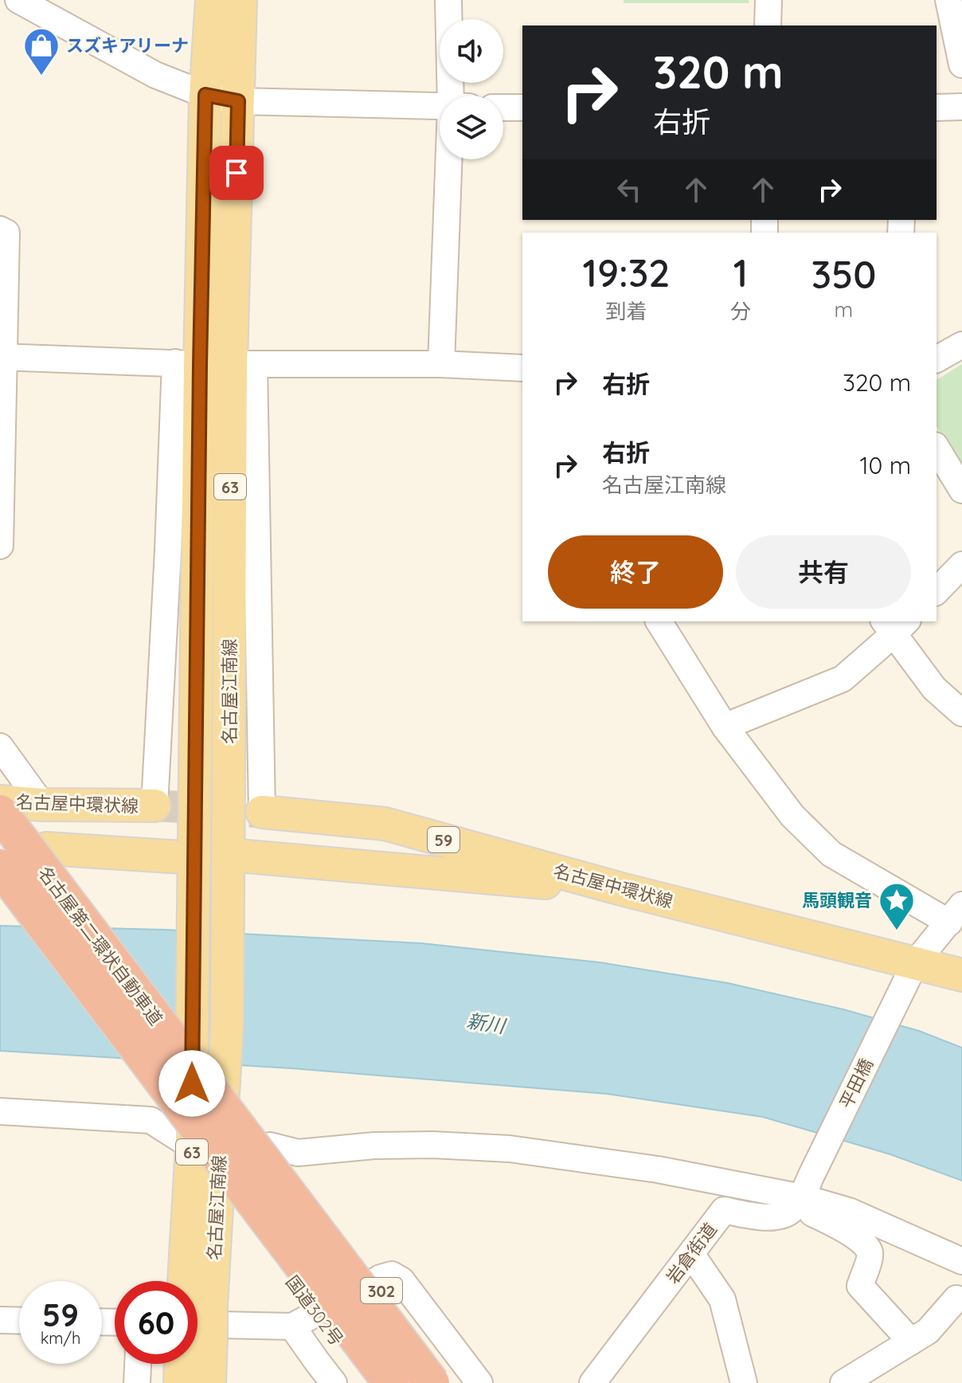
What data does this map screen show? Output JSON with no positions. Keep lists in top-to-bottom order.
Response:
{
  "streets": {
    "highway": ["名古屋第二環状自動車道", "302", "国道302号"],
    "main road": [
      "63",
      "名古屋江南線",
      "名古屋中環状線",
      "59"
    ],
    "street": ["平田橋", "岩倉街道"]
  },
  "crossings": [
    ["名古屋中環状線", "名古屋第二環状自動車道"],
    ["名古屋中環状線", "平田橋"],
    ["平田橋", "岩倉街道"]
  ],
  "water": ["新川"],
  "places": {
    "shop": ["スズキアリーナ"],
    "place": ["馬頭観音"]
  },
  "page": {
    "turn": ["320 m", "右折"],
    "eta": [
      "19:32",
      "到着",
      "1",
      "分",
      "350",
      "m"
    ],
    "list": [
      {
        "name": "右折",
        "value": "320 m"
      },
      {
        "name": "右折",
        "note": "名古屋江南線",
        "value": "10 m"
      }
    ],
    "buttons": ["終了", "共有"],
    "speed": "59 km/h",
    "limit": "60"
  }
}
